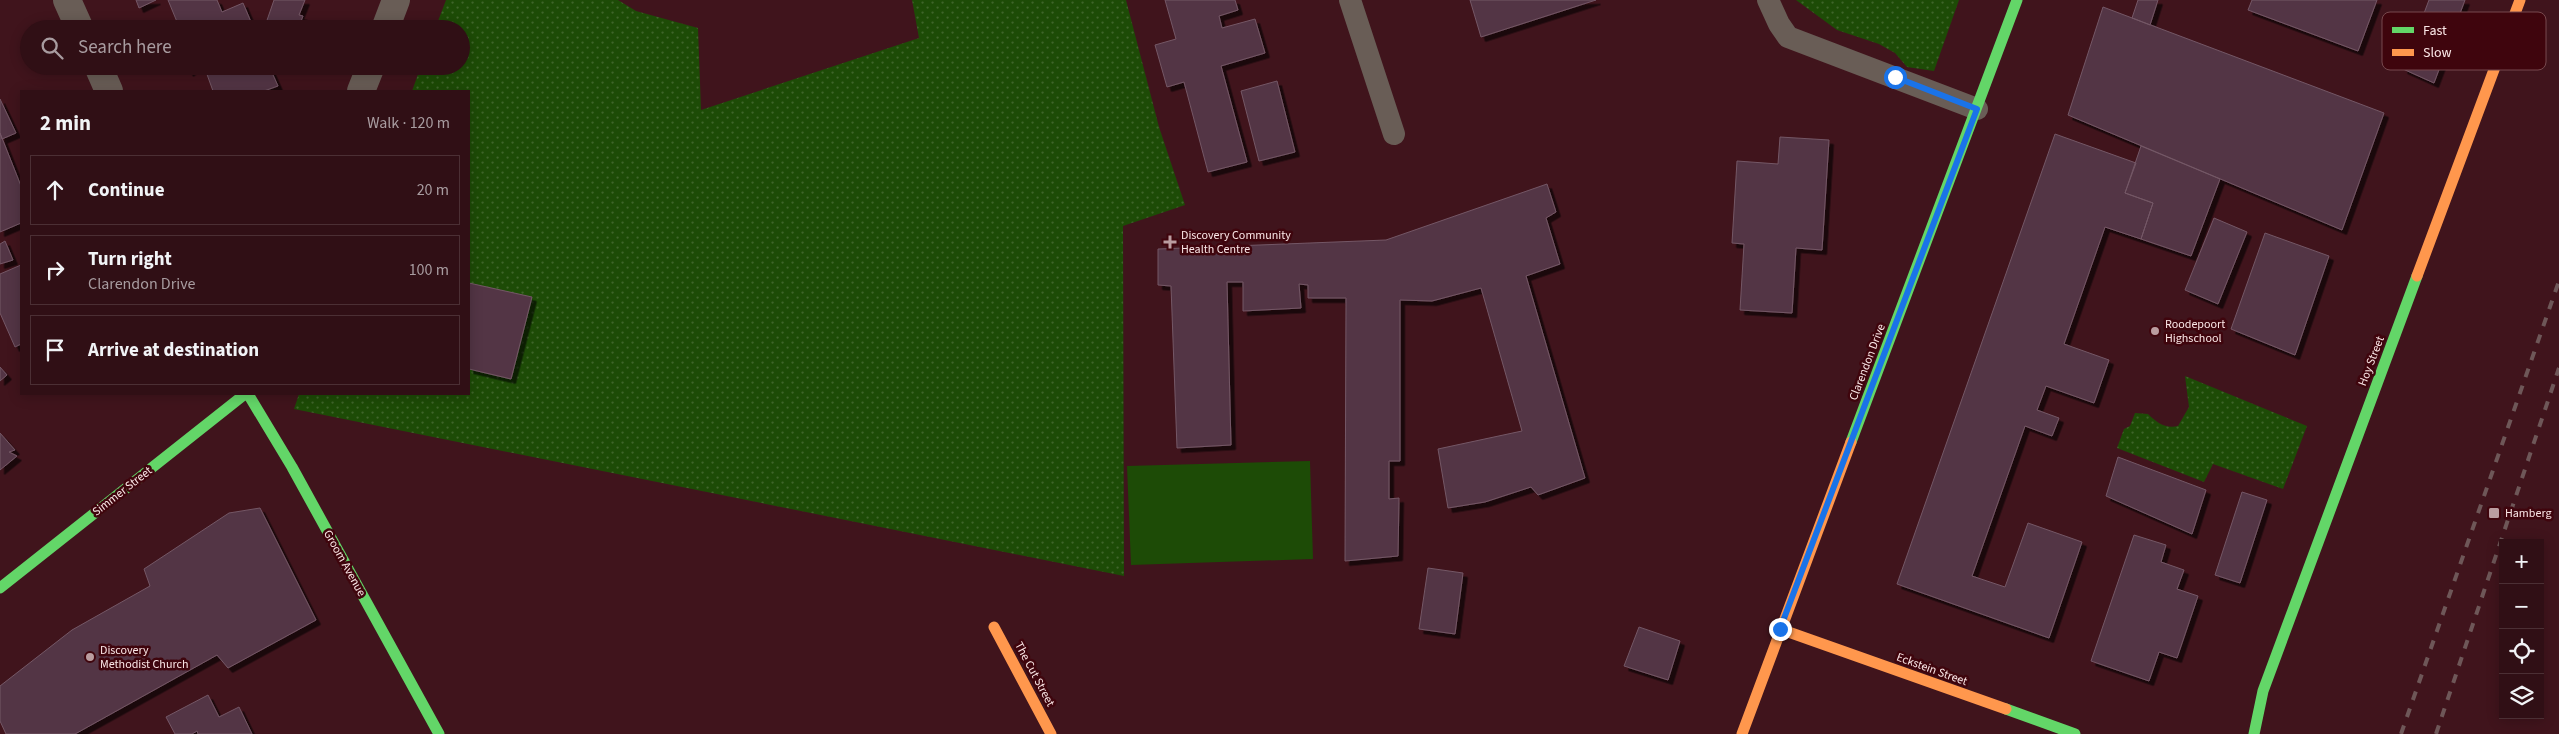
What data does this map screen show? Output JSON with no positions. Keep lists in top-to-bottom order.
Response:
{
  "streets": {
    "street": [
      "Hoy Street",
      "Clarendon Drive",
      "Simmer Street",
      "Groom Avenue",
      "Eckstein Street",
      "The Cut Street"
    ]
  },
  "crossings": [
    ["Clarendon Drive", "Eckstein Street"]
  ],
  "places": {
    "health": ["Discovery Community Health Centre"],
    "other": ["Roodepoort Highschool", "Discovery Methodist Church"],
    "transit": ["Hamberg"]
  },
  "legend": ["Fast", "Slow"],
  "page": {
    "search": "Search here",
    "heading": ["2 min", "Walk · 120 m"],
    "list": [
      ["Continue", "20 m"],
      ["Turn right", "Clarendon Drive", "100 m"],
      "Arrive at destination"
    ],
    "map_buttons": ["+", "−"]
  }
}
